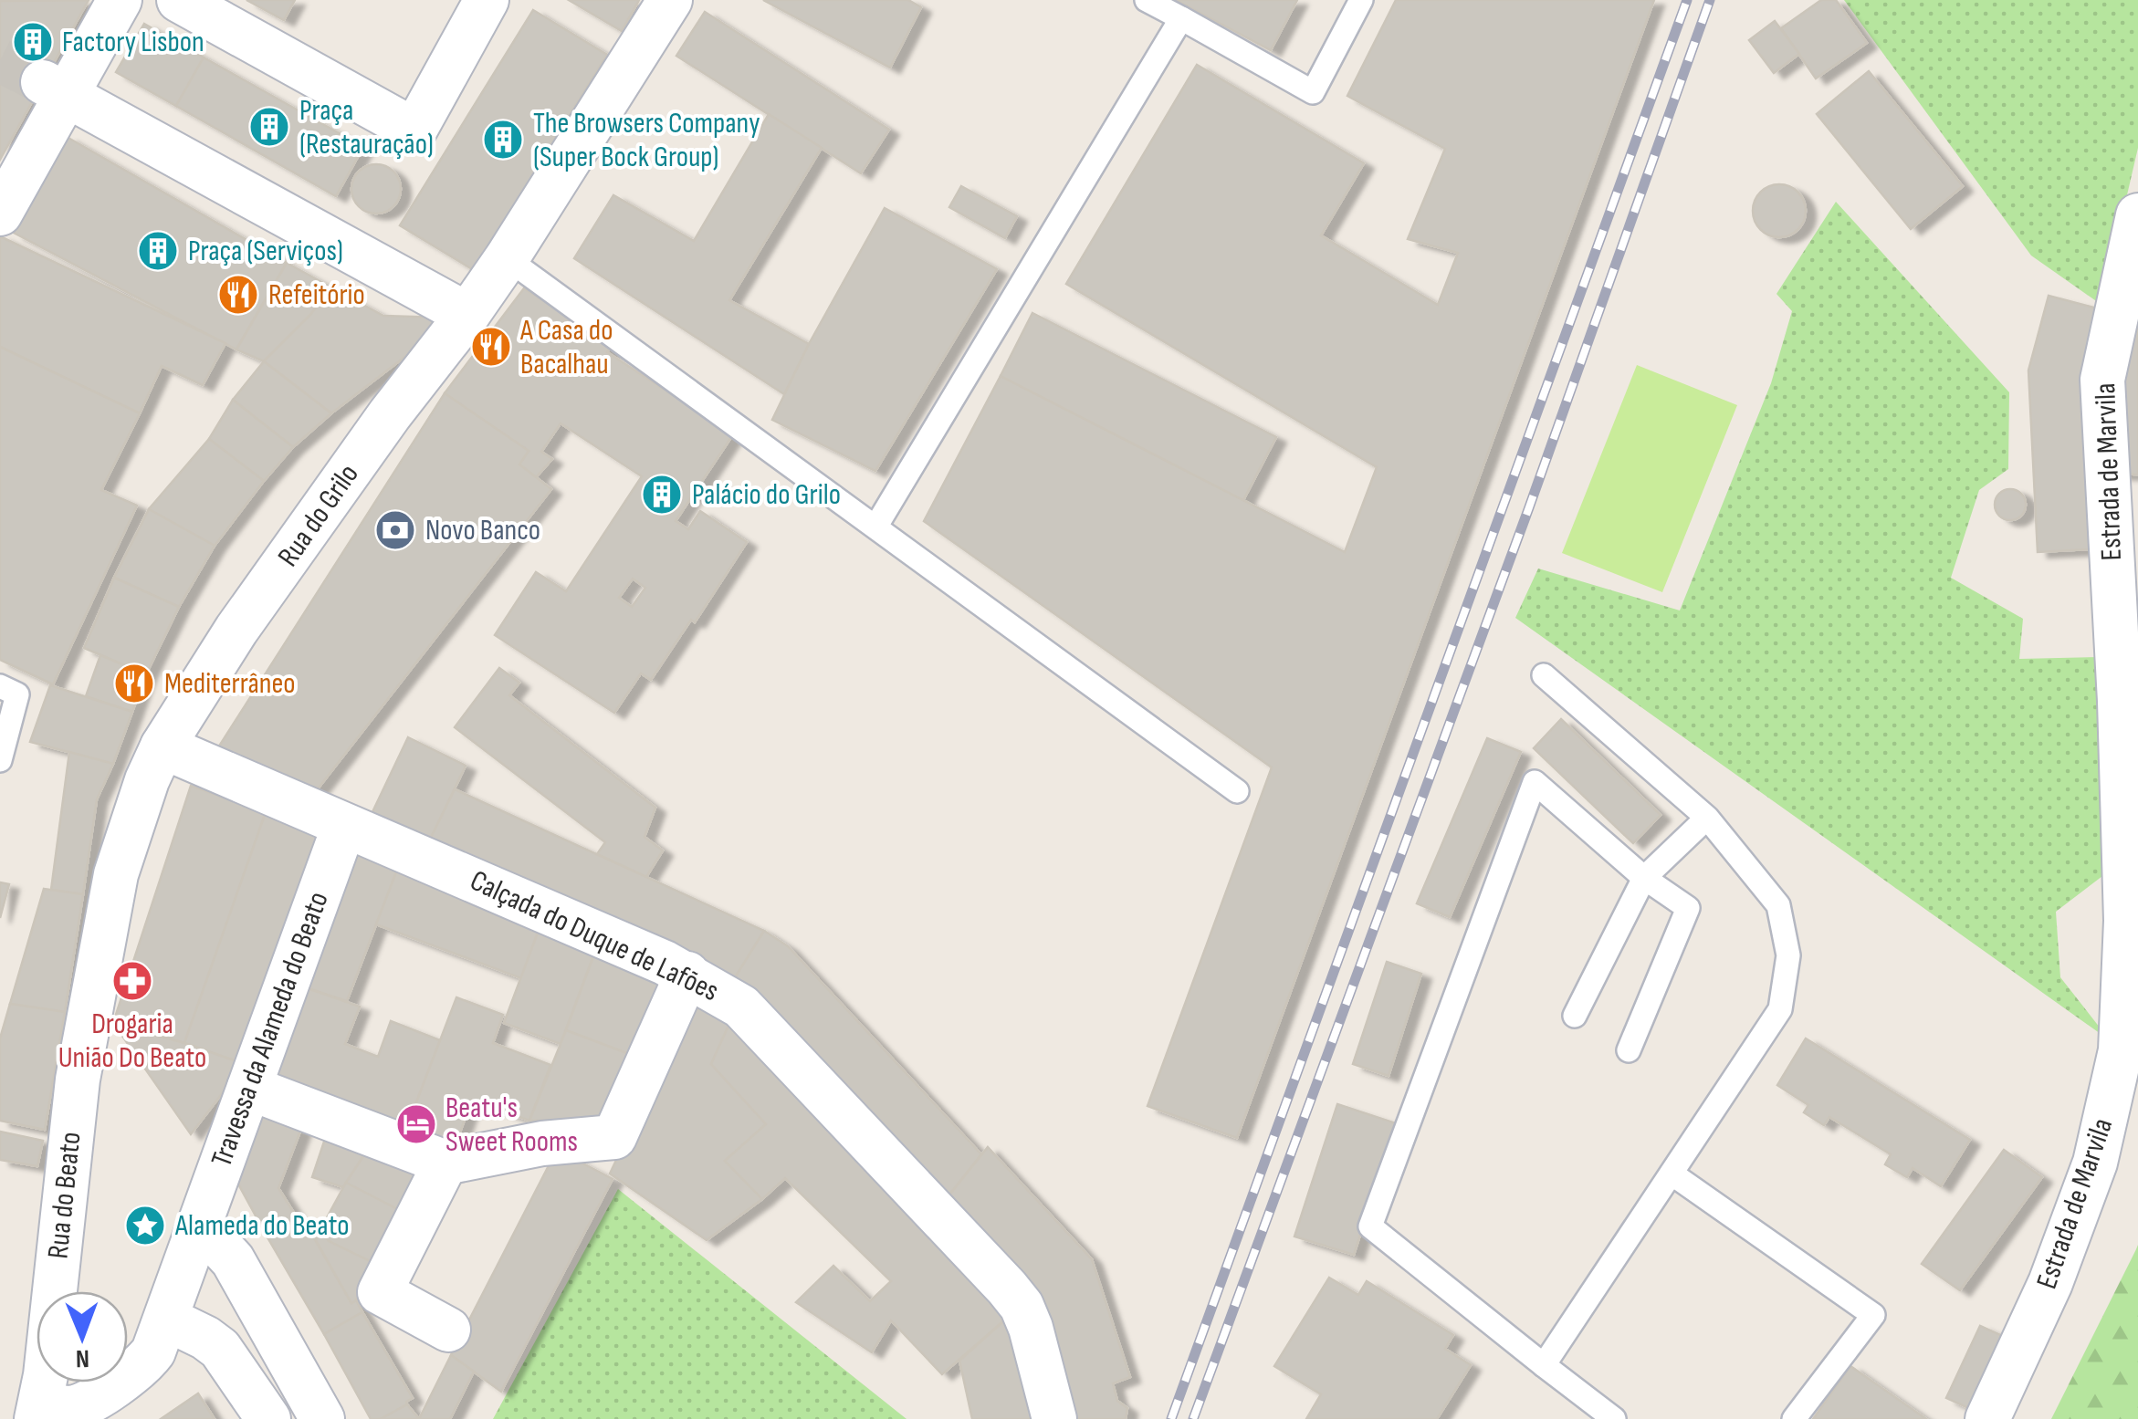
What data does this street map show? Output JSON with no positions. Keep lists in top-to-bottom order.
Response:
{
  "streets": {
    "street": [
      "Estrada de Marvila",
      "Rua do Grilo",
      "Calçada do Duque de Lafões",
      "Travessa da Alameda do Beato",
      "Rua do Beato"
    ]
  },
  "crossings": [
    ["Rua do Grilo", "Calçada do Duque de Lafões"],
    ["Rua do Grilo", "Rua do Beato"],
    ["Calçada do Duque de Lafões", "Travessa da Alameda do Beato"]
  ],
  "places": {
    "building": [
      "Factory Lisbon",
      "Praça (Restauração)",
      "The Browsers Company (Super Bock Group)",
      "Praça (Serviços)",
      "Palácio do Grilo"
    ],
    "restaurant": ["Refeitório", "A Casa do Bacalhau", "Mediterrâneo"],
    "bank": ["Novo Banco"],
    "pharmacy": ["Drogaria União Do Beato"],
    "hotel": ["Beatu's Sweet Rooms"],
    "place": ["Alameda do Beato"]
  },
  "north": "bottom"
}
